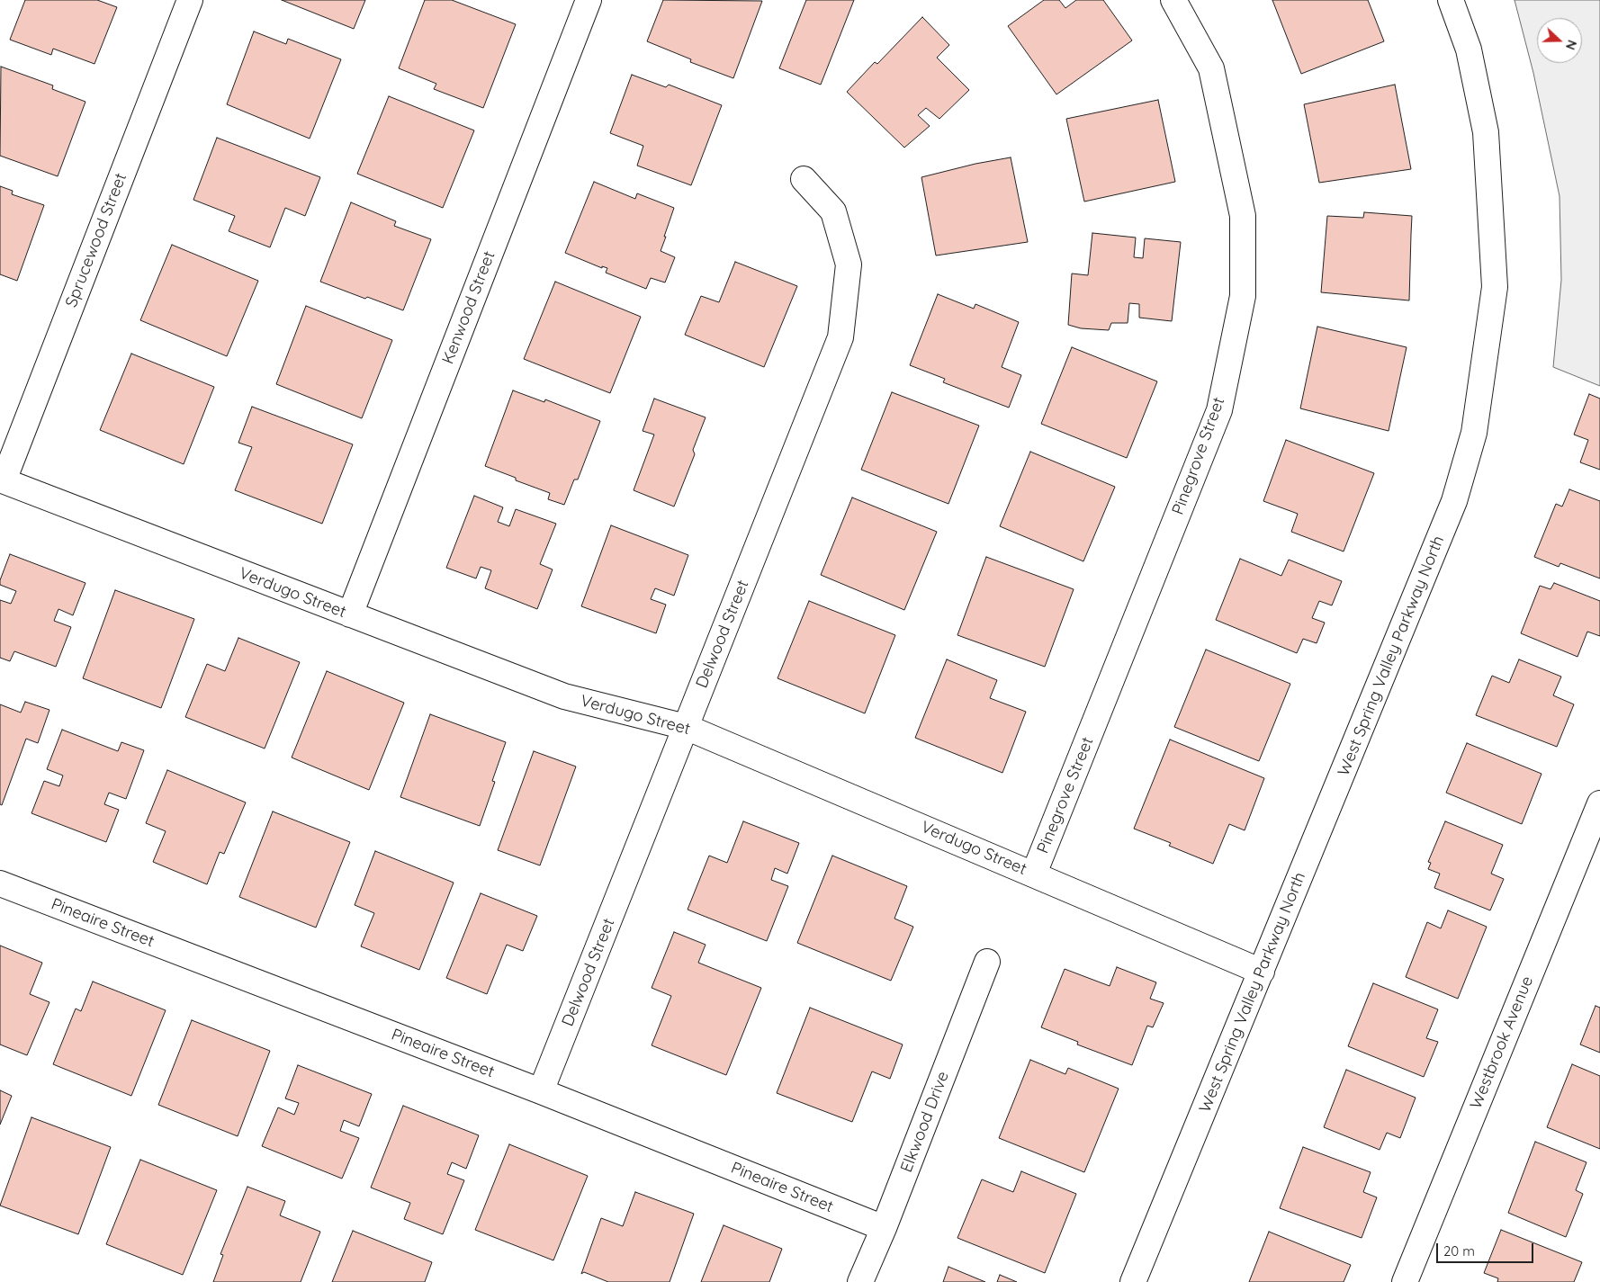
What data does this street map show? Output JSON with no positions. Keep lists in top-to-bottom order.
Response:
{
  "streets": {
    "street": [
      "Sprucewood Street",
      "Kenwood Street",
      "Pinegrove Street",
      "Verdugo Street",
      "Delwood Street",
      "West Spring Valley Parkway North",
      "Pineaire Street",
      "Westbrook Avenue",
      "Elkwood Drive"
    ]
  },
  "crossings": [
    ["Sprucewood Street", "Verdugo Street"],
    ["Kenwood Street", "Verdugo Street"],
    ["Pinegrove Street", "Verdugo Street"],
    ["Verdugo Street", "Delwood Street"],
    ["Verdugo Street", "West Spring Valley Parkway North"],
    ["Delwood Street", "Pineaire Street"],
    ["Pineaire Street", "Elkwood Drive"]
  ],
  "scale_bar": "20 m",
  "north": "right"
}
